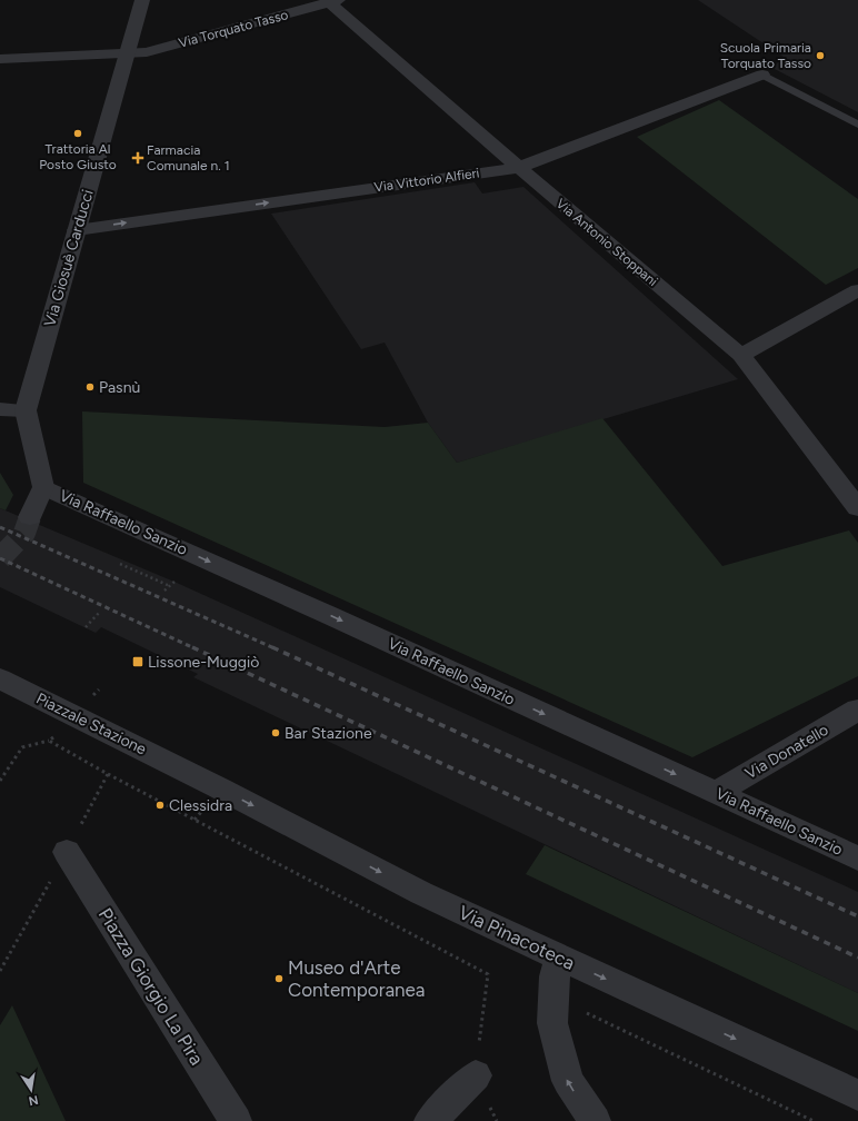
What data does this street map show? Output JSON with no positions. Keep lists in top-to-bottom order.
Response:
{
  "streets": {
    "street": [
      "Via Torquato Tasso",
      "Via Vittorio Alfieri",
      "Via Antonio Stoppani",
      "Via Giosuè Carducci",
      "Via Raffaello Sanzio",
      "Piazzale Stazione",
      "Via Donatello",
      "Via Pinacoteca",
      "Piazza Giorgio La Pira"
    ]
  },
  "crossings": [
    ["Via Torquato Tasso", "Via Antonio Stoppani"],
    ["Via Torquato Tasso", "Via Giosuè Carducci"],
    ["Via Vittorio Alfieri", "Via Antonio Stoppani"],
    ["Via Vittorio Alfieri", "Via Giosuè Carducci"],
    ["Via Giosuè Carducci", "Via Raffaello Sanzio"],
    ["Via Raffaello Sanzio", "Via Donatello"],
    ["Piazzale Stazione", "Via Pinacoteca"]
  ],
  "one_way": ["Via Vittorio Alfieri", "Via Raffaello Sanzio", "Via Pinacoteca"],
  "places": {
    "other": [
      "Scuola Primaria Torquato Tasso",
      "Trattoria Al Posto Giusto",
      "Pasnù",
      "Bar Stazione",
      "Clessidra",
      "Museo d'Arte Contemporanea"
    ],
    "health": ["Farmacia Comunale n. 1"],
    "transit": ["Lissone-Muggiò"]
  },
  "north": "bottom"
}
